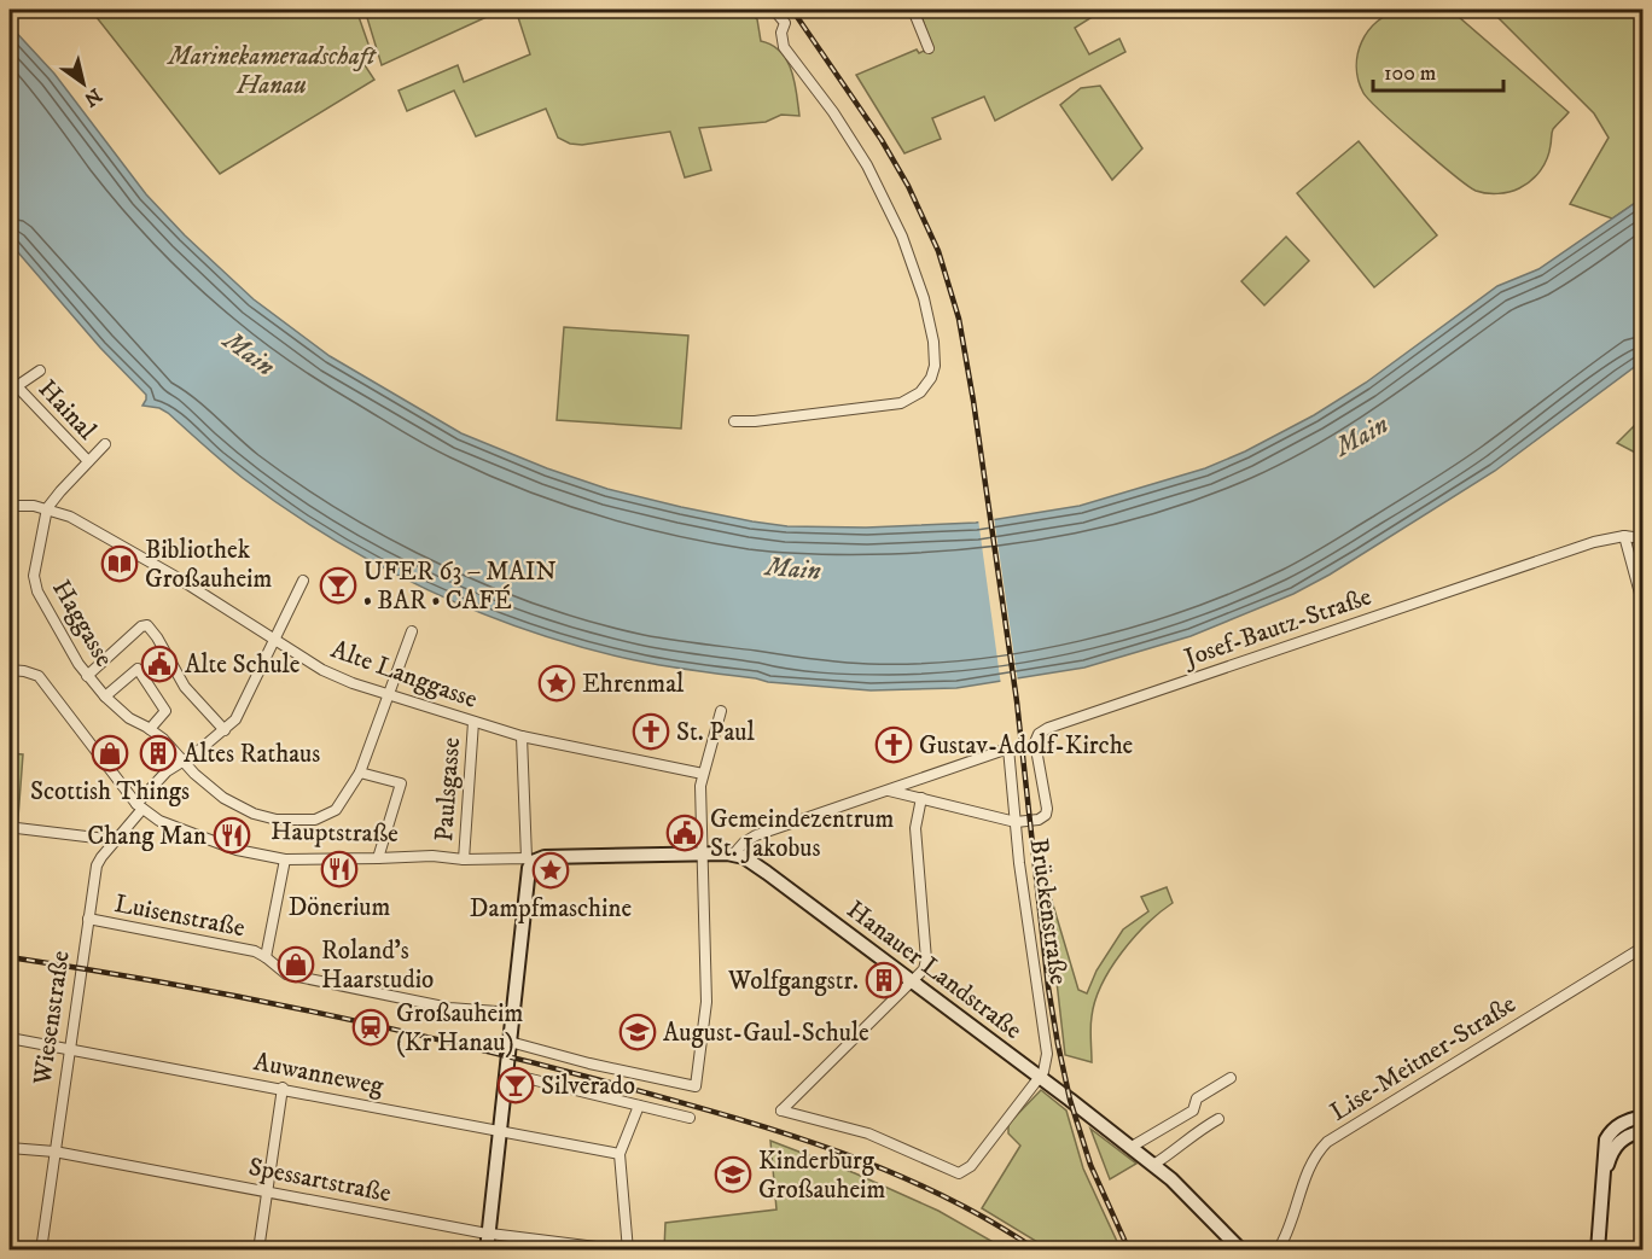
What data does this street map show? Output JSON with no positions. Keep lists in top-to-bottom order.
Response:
{
  "streets": {
    "street": [
      "Hainal",
      "Haggasse",
      "Josef-Bautz-Straße",
      "Alte Langgasse",
      "Paulsgasse",
      "Hauptstraße",
      "Brückenstraße",
      "Luisenstraße",
      "Hanauer Landstraße",
      "Wiesenstraße",
      "Lise-Meitner-Straße",
      "Auwanneweg",
      "Spessartstraße"
    ]
  },
  "crossings": [
    ["Hainal", "Haggasse"],
    ["Haggasse", "Alte Langgasse"],
    ["Haggasse", "Wiesenstraße"],
    ["Josef-Bautz-Straße", "Brückenstraße"],
    ["Alte Langgasse", "Paulsgasse"],
    ["Alte Langgasse", "Wiesenstraße"],
    ["Paulsgasse", "Hauptstraße"],
    ["Hauptstraße", "Wiesenstraße"],
    ["Brückenstraße", "Hanauer Landstraße"],
    ["Luisenstraße", "Wiesenstraße"],
    ["Wiesenstraße", "Auwanneweg"],
    ["Wiesenstraße", "Spessartstraße"]
  ],
  "water": ["Main"],
  "parks": ["Marinekameradschaft Hanau"],
  "places": {
    "library": ["Bibliothek Großauheim"],
    "bar": ["UFER 63 – MAIN • BAR • CAFÉ", "Silverado"],
    "public building": ["Alte Schule", "Gemeindezentrum St. Jakobus"],
    "place": ["Ehrenmal", "Dampfmaschine"],
    "church": ["St. Paul", "Gustav-Adolf-Kirche"],
    "shop": ["Scottish Things", "Roland's Haarstudio"],
    "building": ["Altes Rathaus", "Wolfgangstr."],
    "restaurant": ["Chang Man", "Dönerium"],
    "station": ["Großauheim (Kr Hanau)"],
    "school or university": ["August-Gaul-Schule", "Kinderburg Großauheim"]
  },
  "scale_bar": "100 m",
  "north": "bottom right"
}
